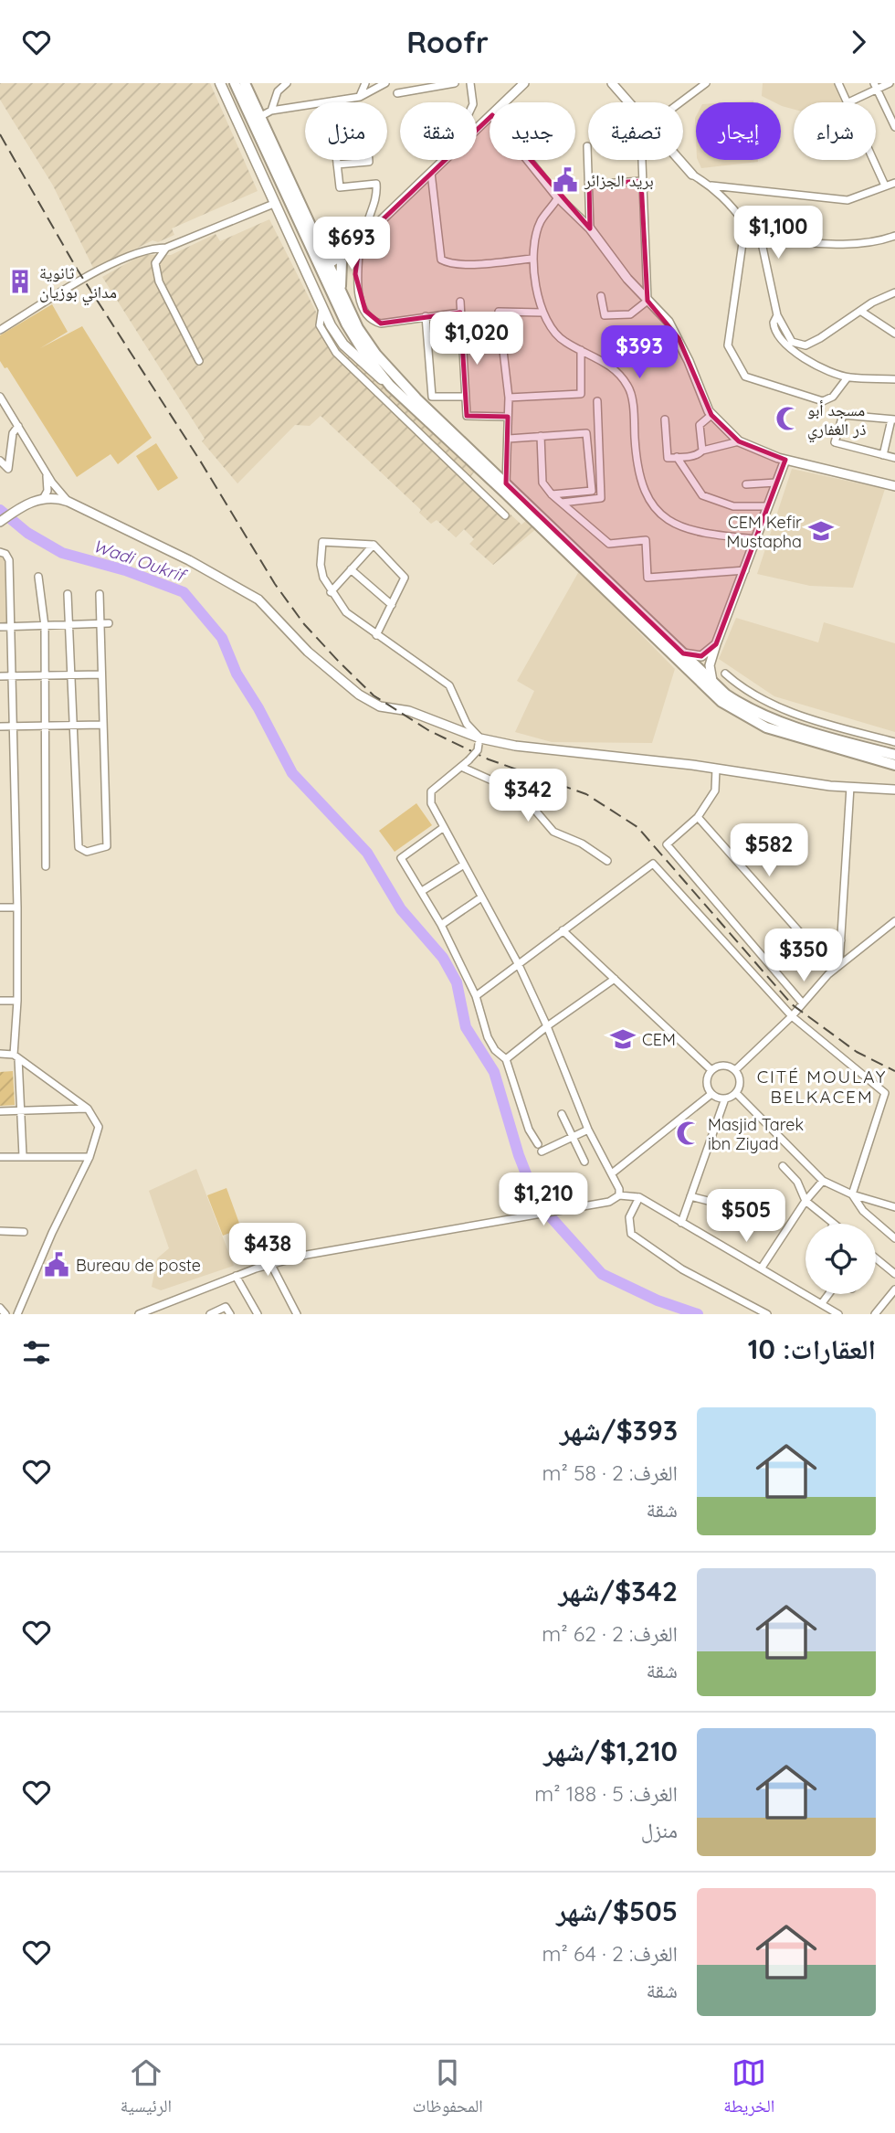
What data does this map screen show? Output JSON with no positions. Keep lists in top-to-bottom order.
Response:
{
  "districts": ["CITÉ MOULAY BELKACEM"],
  "water": ["Wadi Oukrif"],
  "places": {
    "public building": ["بريد الجزائر", "Bureau de poste"],
    "building": ["ثانوية مداني بوزيان"],
    "mosque": ["مسجد أبو ذر الغفاري", "Masjid Tarek ibn Ziyad"],
    "school or university": ["CEM Kefir Mustapha", "CEM"]
  },
  "page": {
    "header": "Roofr",
    "chip": [
      "شراء",
      "إيجار",
      "تصفية",
      "جديد",
      "شقة",
      "منزل"
    ],
    "price": [
      "$1,100",
      "$693",
      "$1,020",
      "$393",
      "$342",
      "$582",
      "$350",
      "$1,210",
      "$505",
      "$438"
    ],
    "heading": "العقارات: 10",
    "list": [
      {
        "name": "$393/شهر",
        "note": "الغرف: 2 · 58 m² · شقة"
      },
      {
        "name": "$342/شهر",
        "note": "الغرف: 2 · 62 m² · شقة"
      },
      {
        "name": "$1,210/شهر",
        "note": "الغرف: 5 · 188 m² · منزل"
      },
      {
        "name": "$505/شهر",
        "note": "الغرف: 2 · 64 m² · شقة"
      }
    ],
    "tabs": ["الخريطة", "المحفوظات", "الرئيسية"]
  }
}
